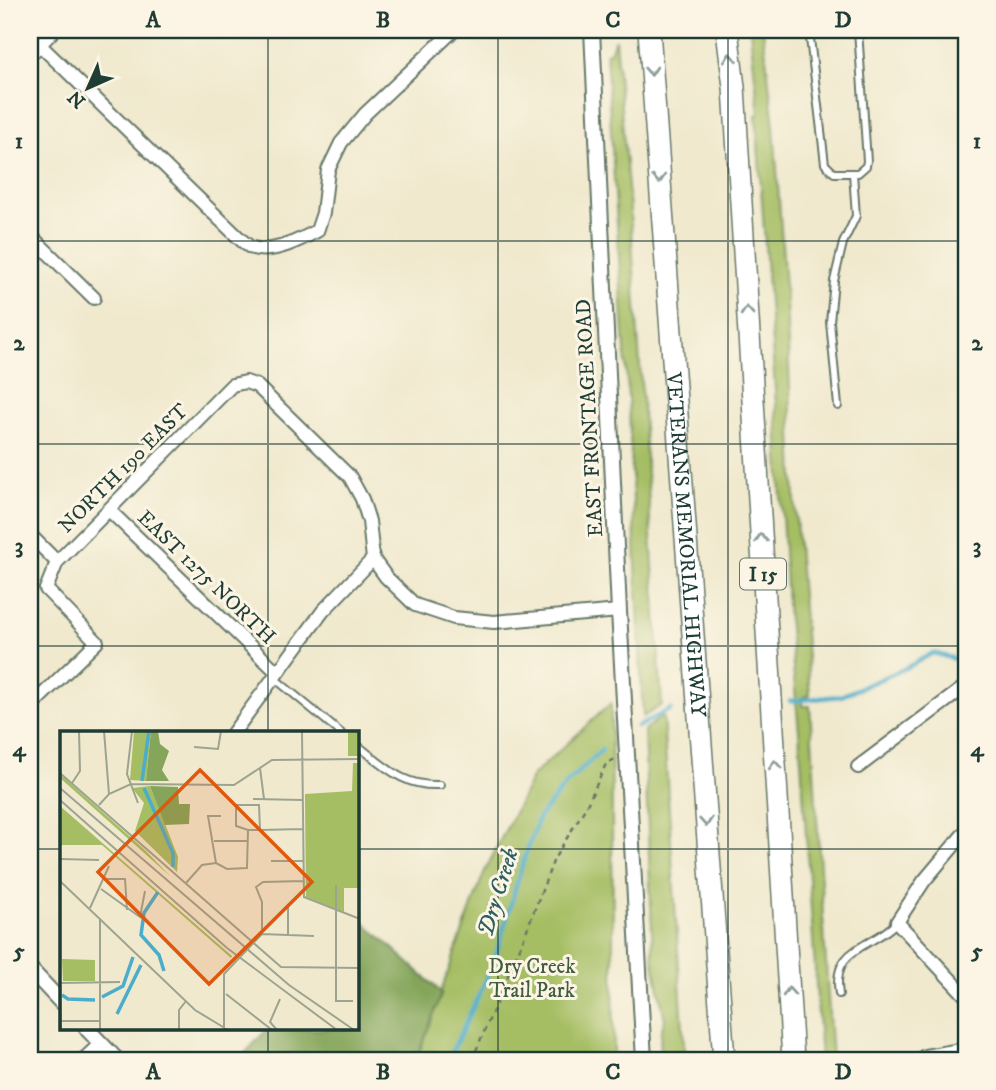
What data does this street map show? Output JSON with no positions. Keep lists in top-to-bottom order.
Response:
{
  "streets": {
    "highway": ["VETERANS MEMORIAL HIGHWAY", "I 15"],
    "street": ["EAST FRONTAGE ROAD", "NORTH 190 EAST", "EAST 1275 NORTH"]
  },
  "crossings": [
    ["NORTH 190 EAST", "EAST 1275 NORTH"]
  ],
  "water": ["Dry Creek"],
  "parks": ["Dry Creek Trail Park"],
  "north": "bottom left",
  "grid": {
    "columns": [
      "A",
      "B",
      "C",
      "D"
    ],
    "rows": [
      "1",
      "2",
      "3",
      "4",
      "5"
    ]
  }
}
